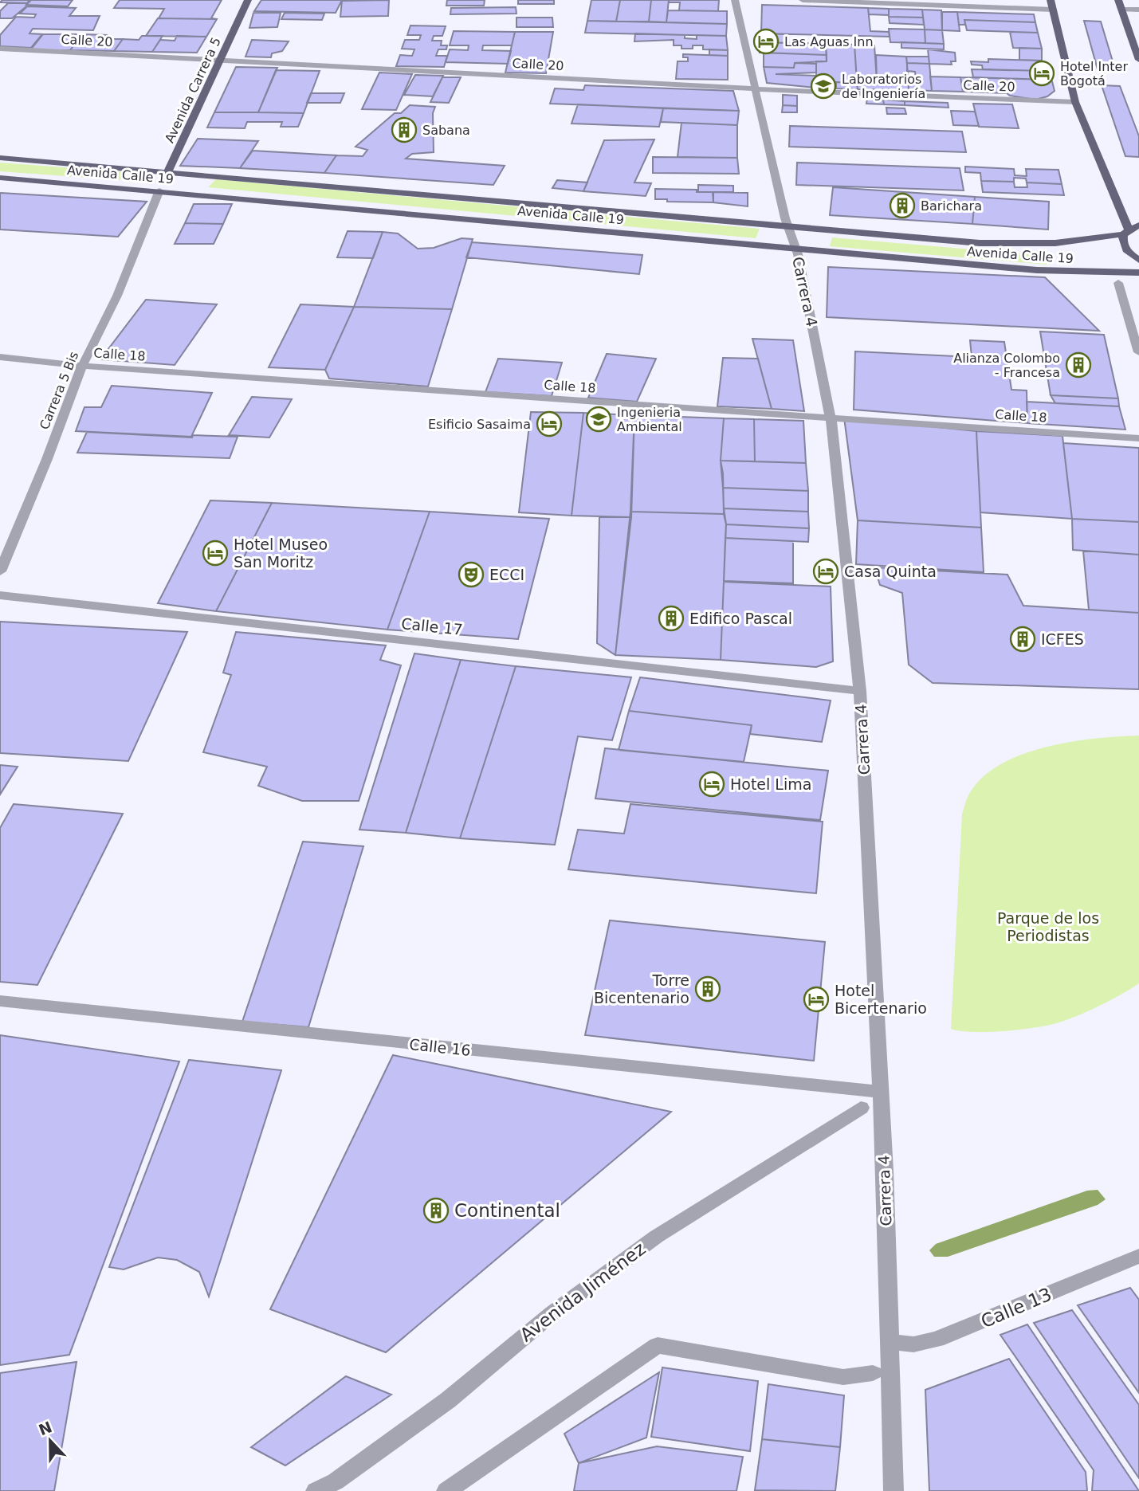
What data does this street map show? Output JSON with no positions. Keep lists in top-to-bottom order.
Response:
{
  "streets": {
    "main road": ["Avenida Carrera 5", "Avenida Calle 19"],
    "street": [
      "Calle 20",
      "Carrera 4",
      "Calle 18",
      "Carrera 5 Bis",
      "Calle 17",
      "Calle 16",
      "Avenida Jiménez",
      "Calle 13"
    ]
  },
  "crossings": [
    ["Calle 20", "Avenida Carrera 5"],
    ["Calle 20", "Carrera 4"],
    ["Avenida Carrera 5", "Avenida Calle 19"],
    ["Avenida Carrera 5", "Carrera 5 Bis"],
    ["Avenida Calle 19", "Carrera 4"],
    ["Avenida Calle 19", "Carrera 5 Bis"],
    ["Carrera 4", "Calle 18"],
    ["Carrera 4", "Calle 17"],
    ["Carrera 4", "Calle 16"],
    ["Carrera 4", "Calle 13"],
    ["Calle 18", "Carrera 5 Bis"]
  ],
  "parks": ["Parque de los Periodistas"],
  "places": {
    "hotel": [
      "Las Aguas Inn",
      "Hotel Inter Bogotá",
      "Esificio Sasaima",
      "Hotel Museo San Moritz",
      "Casa Quinta",
      "Hotel Lima",
      "Hotel Bicertenario"
    ],
    "school or university": ["Laboratorios de Ingeniería", "Ingenieria Ambiental"],
    "building": [
      "Sabana",
      "Barichara",
      "Alianza Colombo - Francesa",
      "Edifico Pascal",
      "ICFES",
      "Torre Bicentenario",
      "Continental"
    ],
    "theatre": ["ECCI"]
  },
  "north": "top"
}
